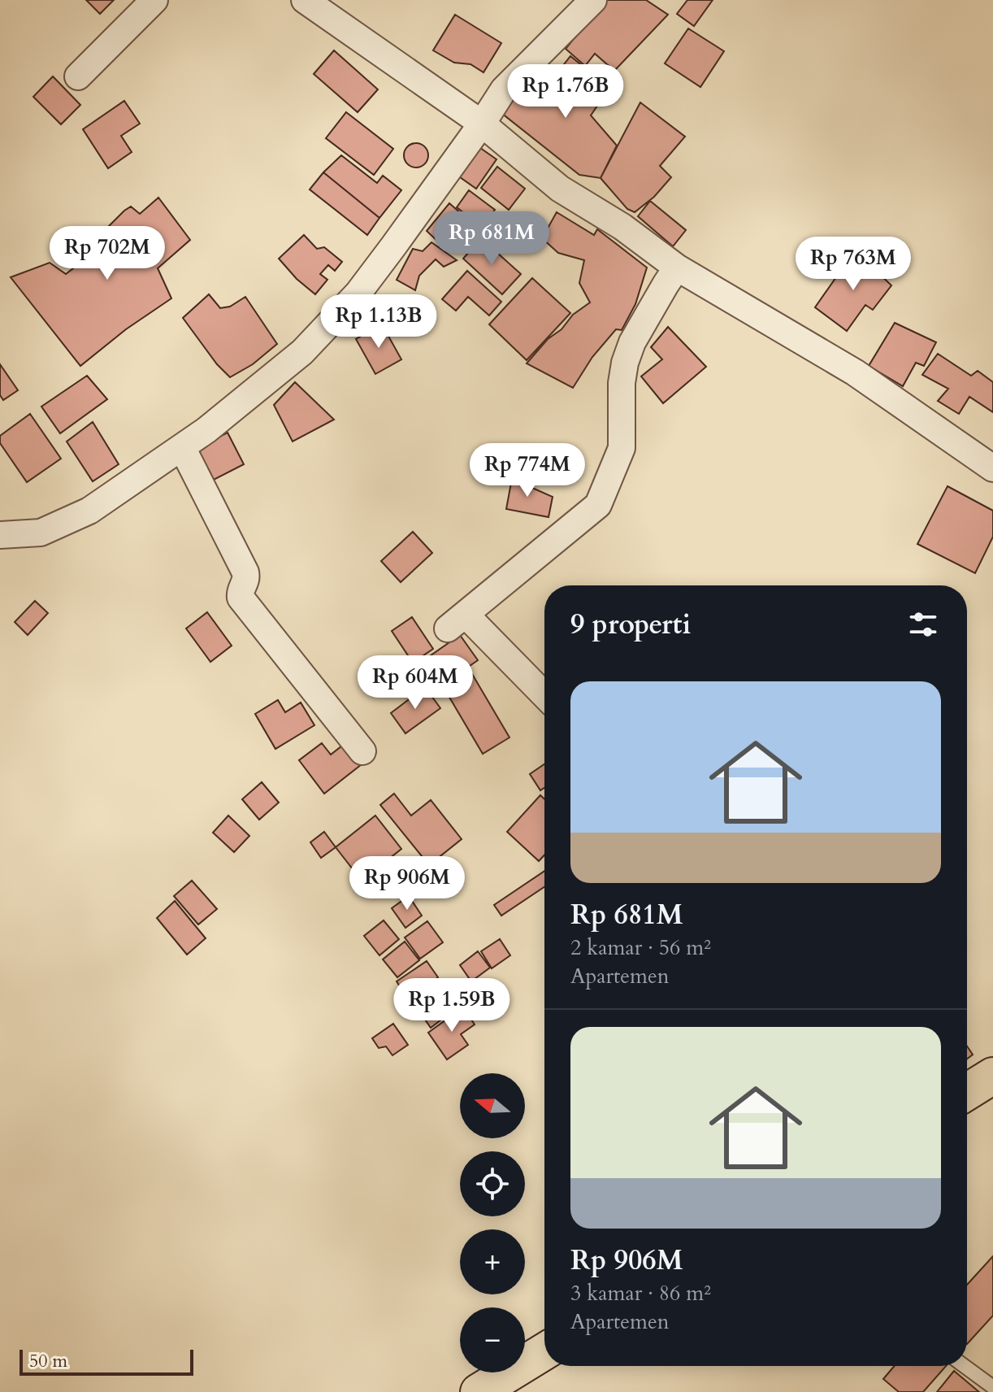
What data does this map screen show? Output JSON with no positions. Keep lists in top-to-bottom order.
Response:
{
  "scale_bar": "50 m",
  "north": "left",
  "page": {
    "price": [
      "Rp 1.76B",
      "Rp 681M",
      "Rp 702M",
      "Rp 763M",
      "Rp 1.13B",
      "Rp 774M",
      "Rp 604M",
      "Rp 906M",
      "Rp 1.59B"
    ],
    "heading": "9 properti",
    "list": [
      {
        "name": "Rp 681M",
        "note": "2 kamar · 56 m² · Apartemen"
      },
      {
        "name": "Rp 906M",
        "note": "3 kamar · 86 m² · Apartemen"
      }
    ],
    "map_buttons": ["+", "−"],
    "scale": "50 m"
  }
}
